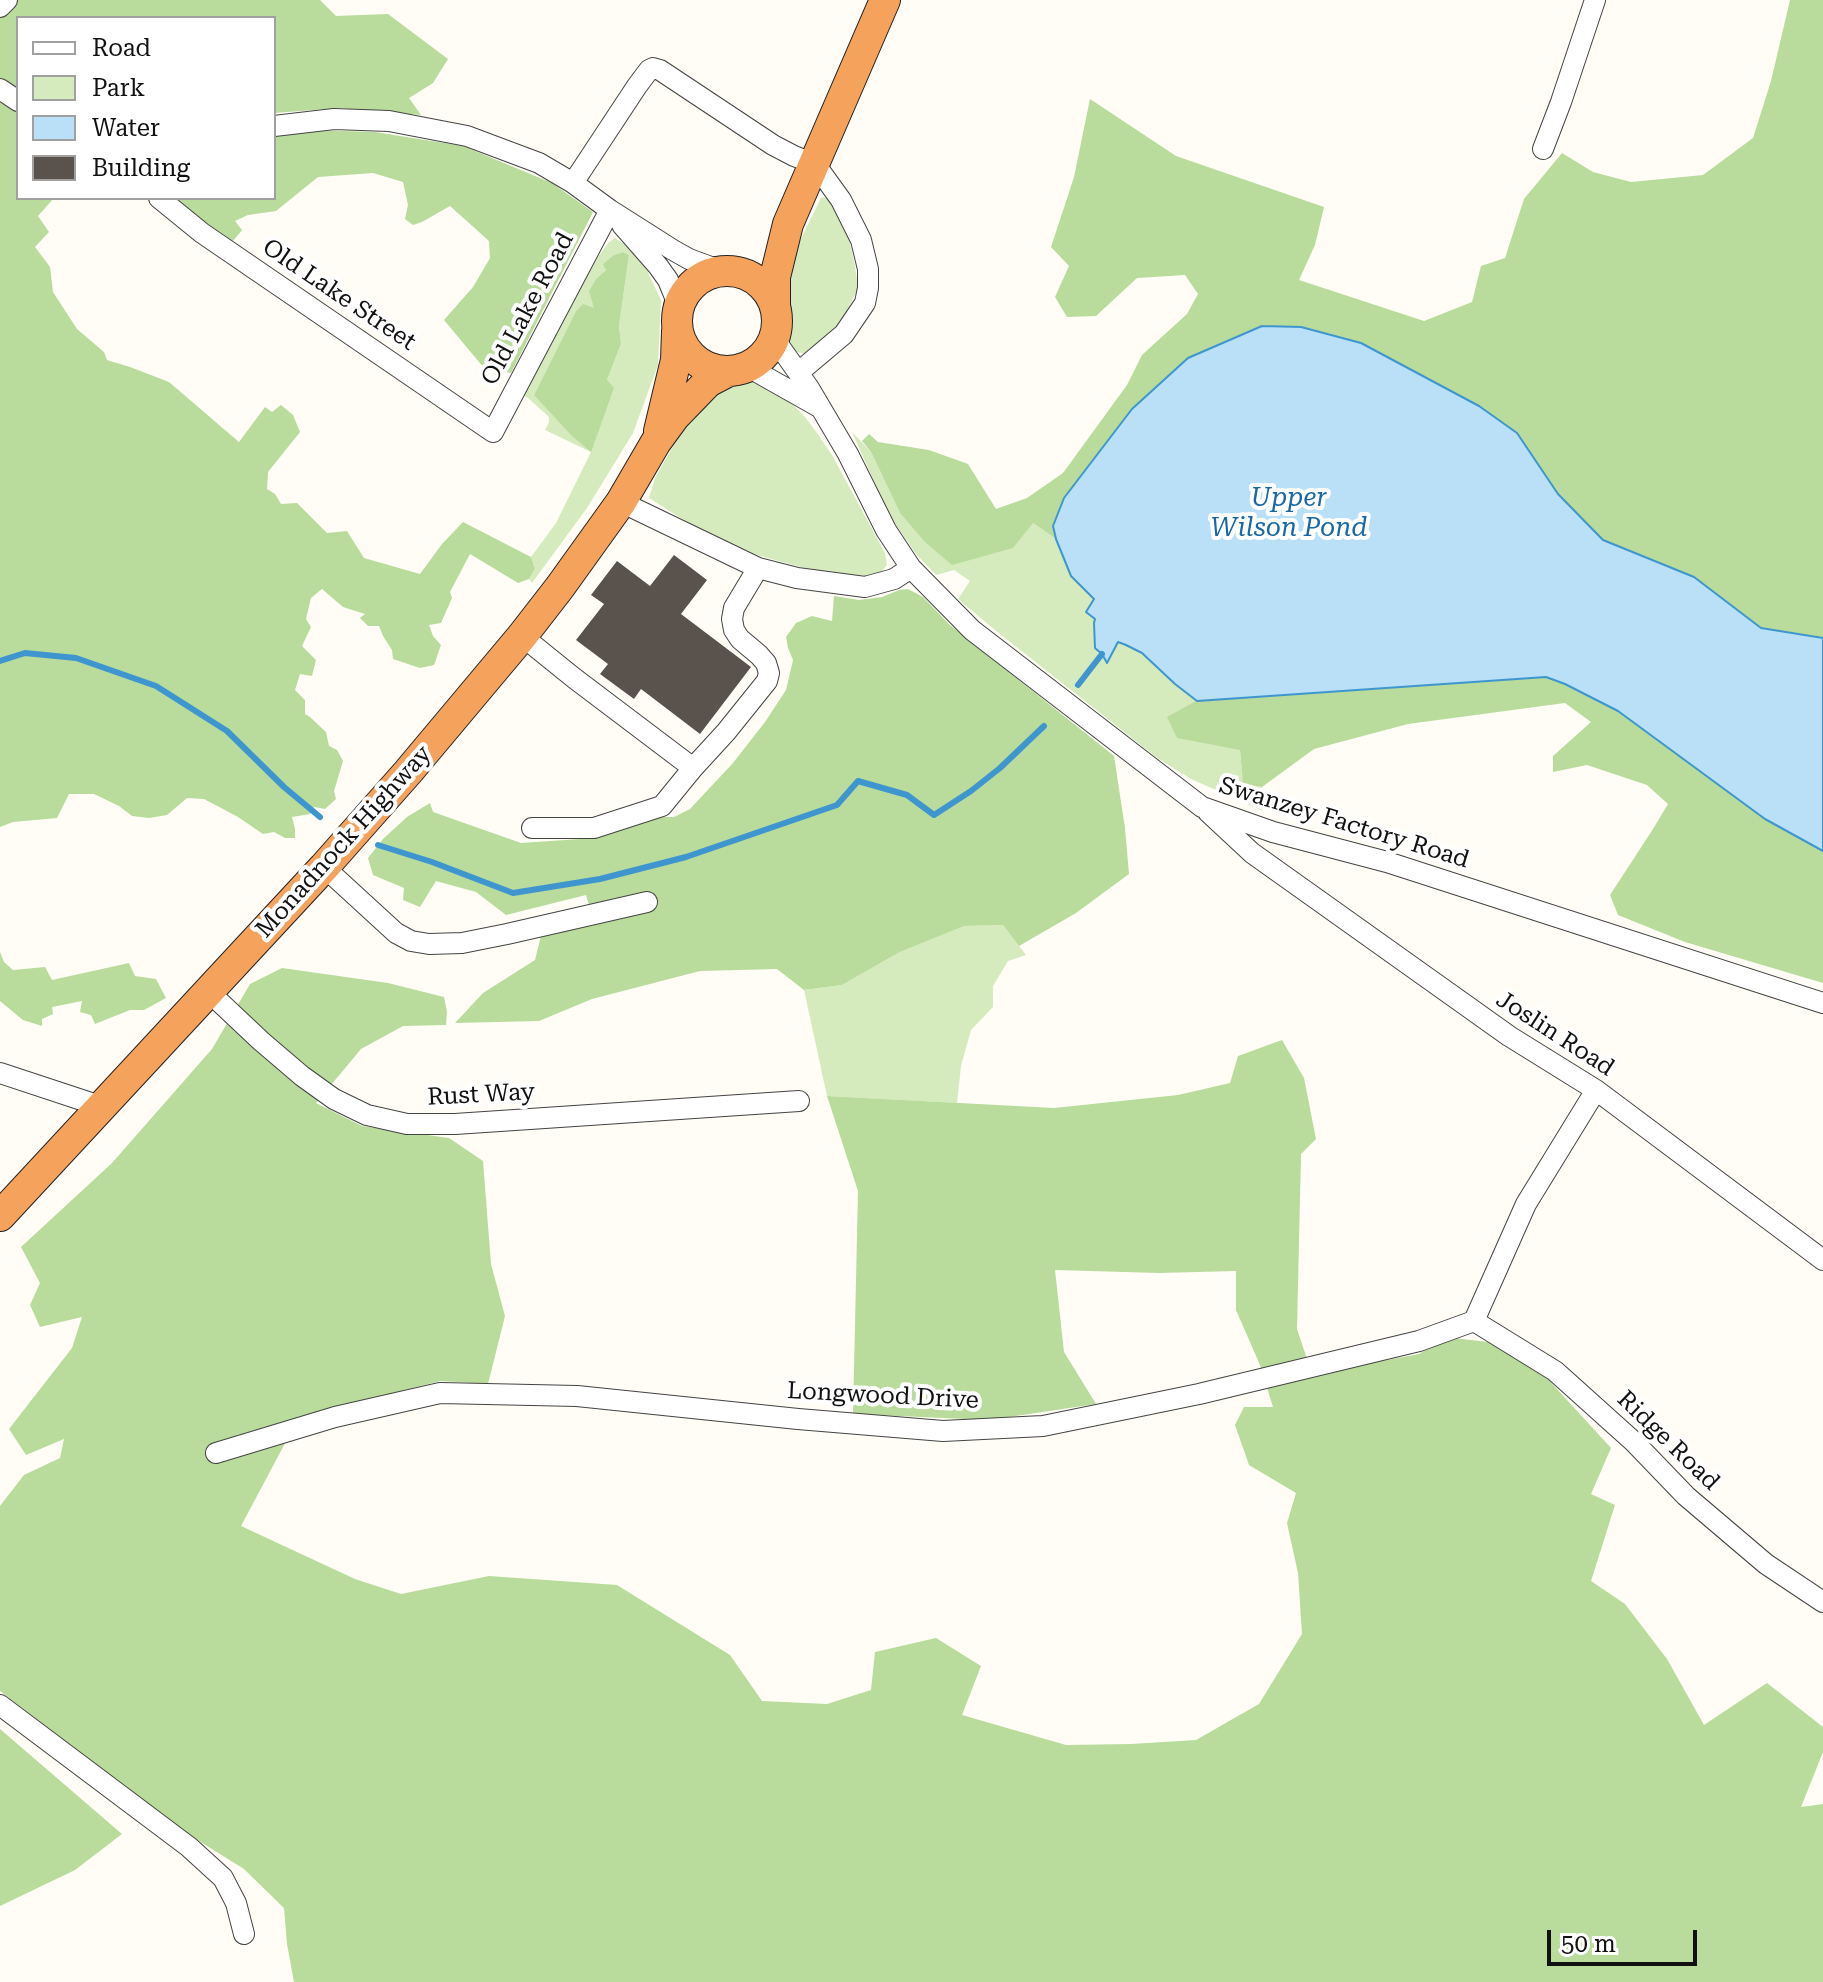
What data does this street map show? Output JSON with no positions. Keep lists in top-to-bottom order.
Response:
{
  "streets": {
    "highway": ["Monadnock Highway"],
    "street": [
      "Old Lake Street",
      "Old Lake Road",
      "Swanzey Factory Road",
      "Joslin Road",
      "Rust Way",
      "Longwood Drive",
      "Ridge Road"
    ]
  },
  "crossings": [
    ["Old Lake Street", "Old Lake Road"],
    ["Swanzey Factory Road", "Monadnock Highway"],
    ["Swanzey Factory Road", "Joslin Road"],
    ["Monadnock Highway", "Rust Way"],
    ["Longwood Drive", "Ridge Road"]
  ],
  "water": ["Upper Wilson Pond"],
  "legend": [
    "Road",
    "Park",
    "Water",
    "Building"
  ],
  "scale_bar": "50 m"
}
